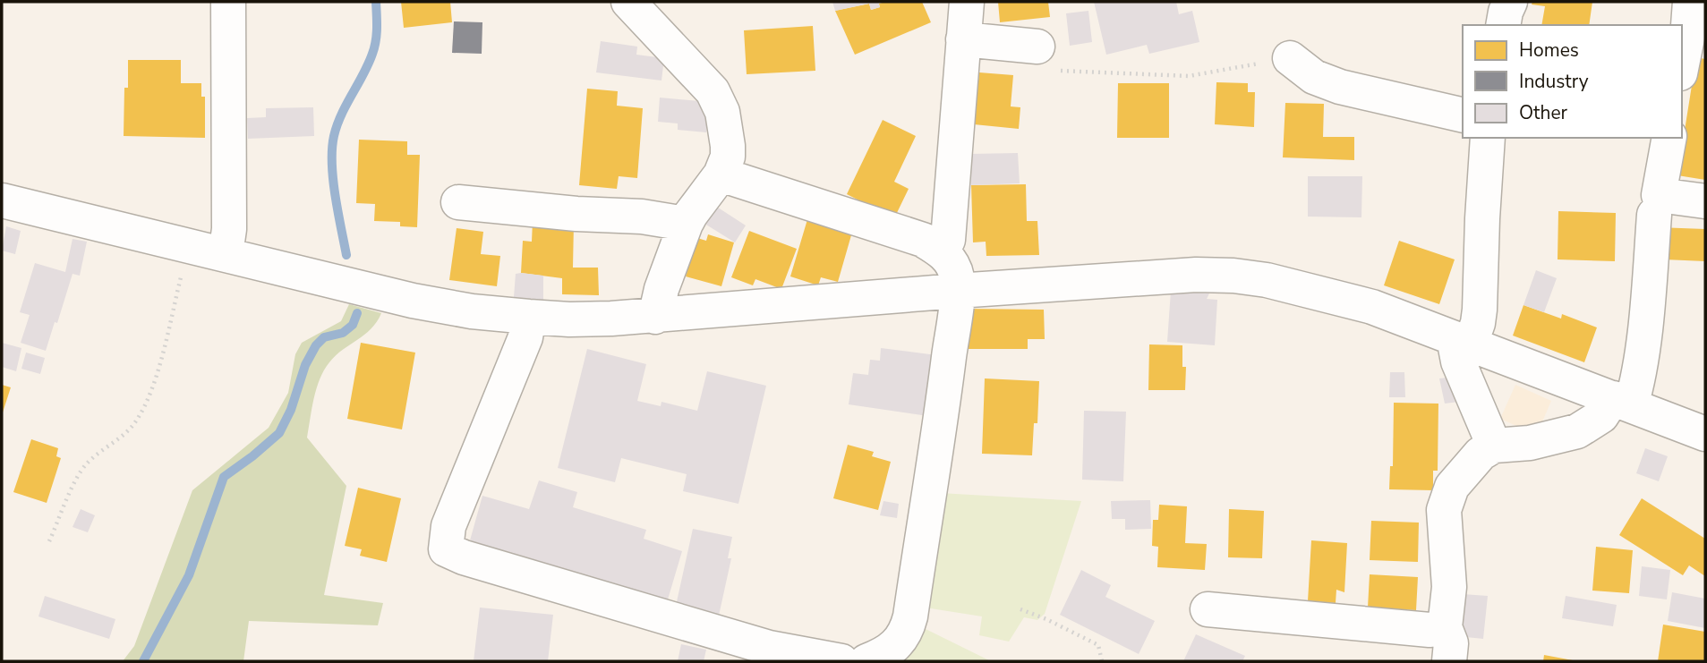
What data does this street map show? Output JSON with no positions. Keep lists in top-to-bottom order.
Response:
{
  "legend": ["Homes", "Industry", "Other"]
}
